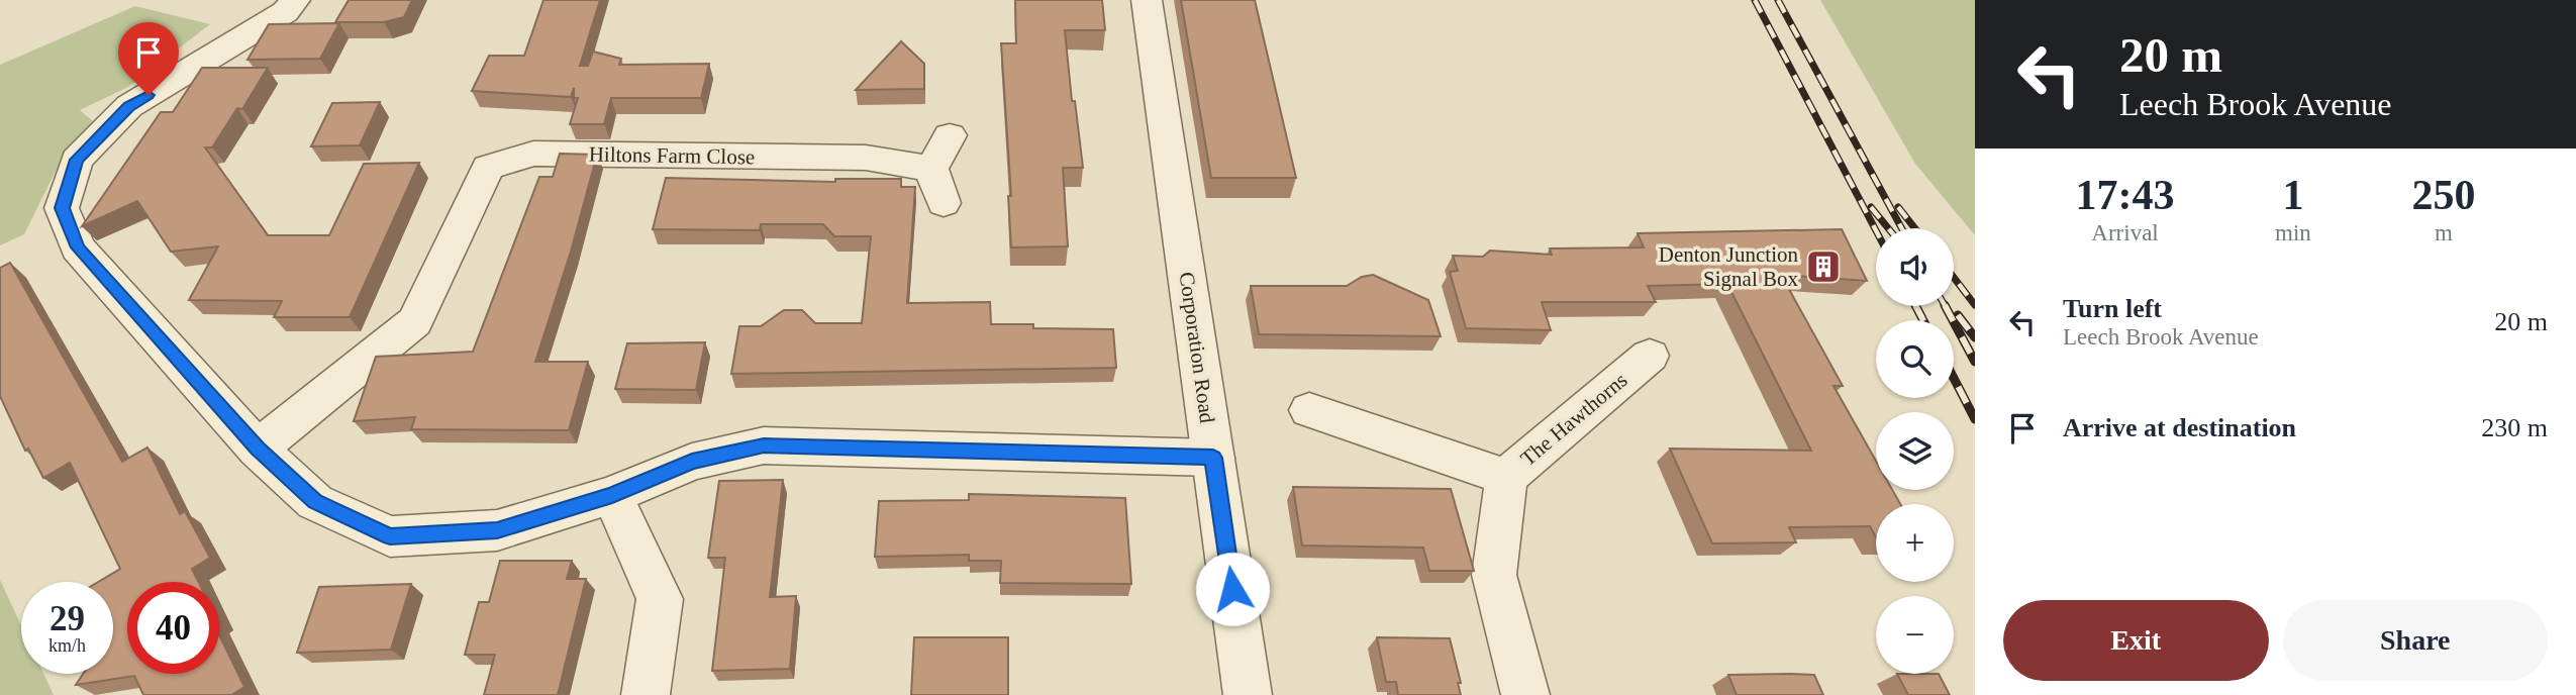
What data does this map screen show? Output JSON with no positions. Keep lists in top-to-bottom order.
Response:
{
  "streets": {
    "street": ["Hiltons Farm Close", "Corporation Road", "The Hawthorns"]
  },
  "places": {
    "building": ["Denton Junction Signal Box"]
  },
  "page": {
    "turn": ["20 m", "Leech Brook Avenue"],
    "eta": [
      "17:43",
      "Arrival",
      "1",
      "min",
      "250",
      "m"
    ],
    "map_buttons": ["+", "−"],
    "list": [
      {
        "name": "Turn left",
        "note": "Leech Brook Avenue",
        "value": "20 m"
      },
      {
        "name": "Arrive at destination",
        "value": "230 m"
      }
    ],
    "speed": "29 km/h",
    "limit": "40",
    "buttons": ["Exit", "Share"]
  }
}
